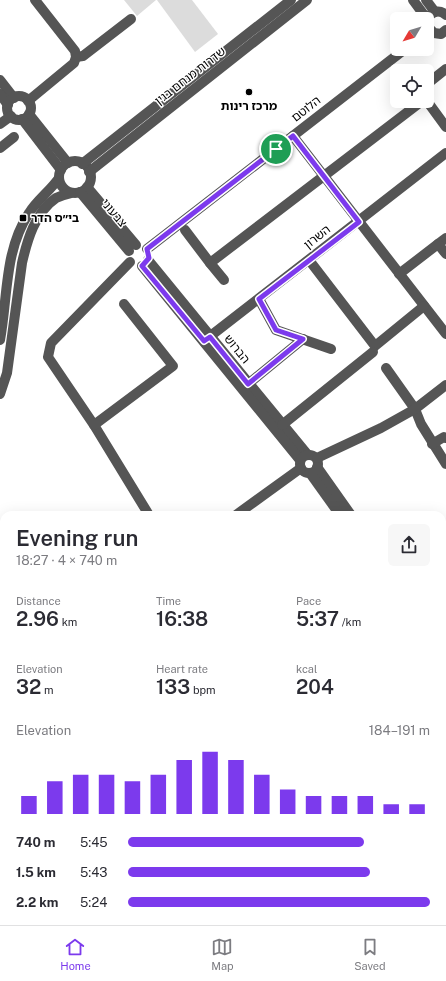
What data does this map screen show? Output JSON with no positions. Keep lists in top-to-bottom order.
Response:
{
  "streets": {
    "street": [
      "שדרות מנחם בגין",
      "הלוטם",
      "צבעוני",
      "השרון",
      "הברוש"
    ]
  },
  "crossings": [
    ["שדרות מנחם בגין", "צבעוני"],
    ["הלוטם", "צבעוני"],
    ["הלוטם", "הברוש"],
    ["צבעוני", "הברוש"],
    ["השרון", "הברוש"]
  ],
  "places": {
    "other": ["מרכז רינות"],
    "transit": ["בי״ס הדר"]
  },
  "north": "bottom left",
  "page": {
    "heading": ["Evening run", "18:27 · 4 × 740 m"],
    "stats": [
      ["Distance", "2.96 km"],
      ["Time", "16:38"],
      ["Pace", "5:37 /km"],
      ["Elevation", "32 m"],
      ["Heart rate", "133 bpm"],
      ["kcal", "204"]
    ],
    "chart": ["Elevation", "184–191 m"],
    "list": [
      {
        "name": "740 m",
        "note": "5:45"
      },
      {
        "name": "1.5 km",
        "note": "5:43"
      },
      {
        "name": "2.2 km",
        "note": "5:24"
      }
    ],
    "tabs": ["Home", "Map", "Saved"]
  }
}
